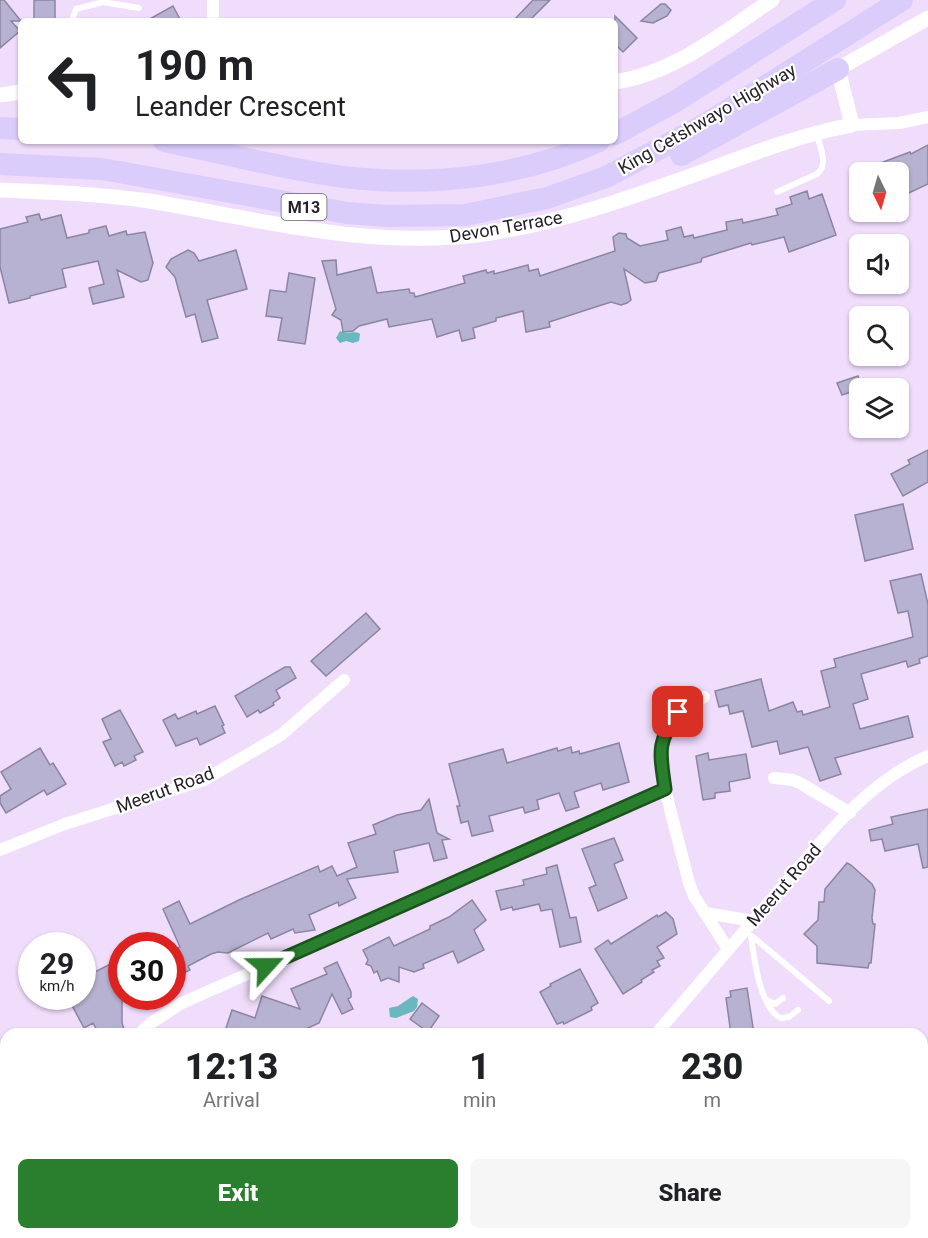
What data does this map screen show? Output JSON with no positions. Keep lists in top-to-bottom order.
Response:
{
  "streets": {
    "highway": ["King Cetshwayo Highway", "M13"],
    "street": ["Devon Terrace", "Meerut Road"]
  },
  "north": "bottom",
  "page": {
    "turn": ["190 m", "Leander Crescent"],
    "speed": "29 km/h",
    "limit": "30",
    "eta": [
      "12:13",
      "Arrival",
      "1",
      "min",
      "230",
      "m"
    ],
    "buttons": ["Exit", "Share"]
  }
}
